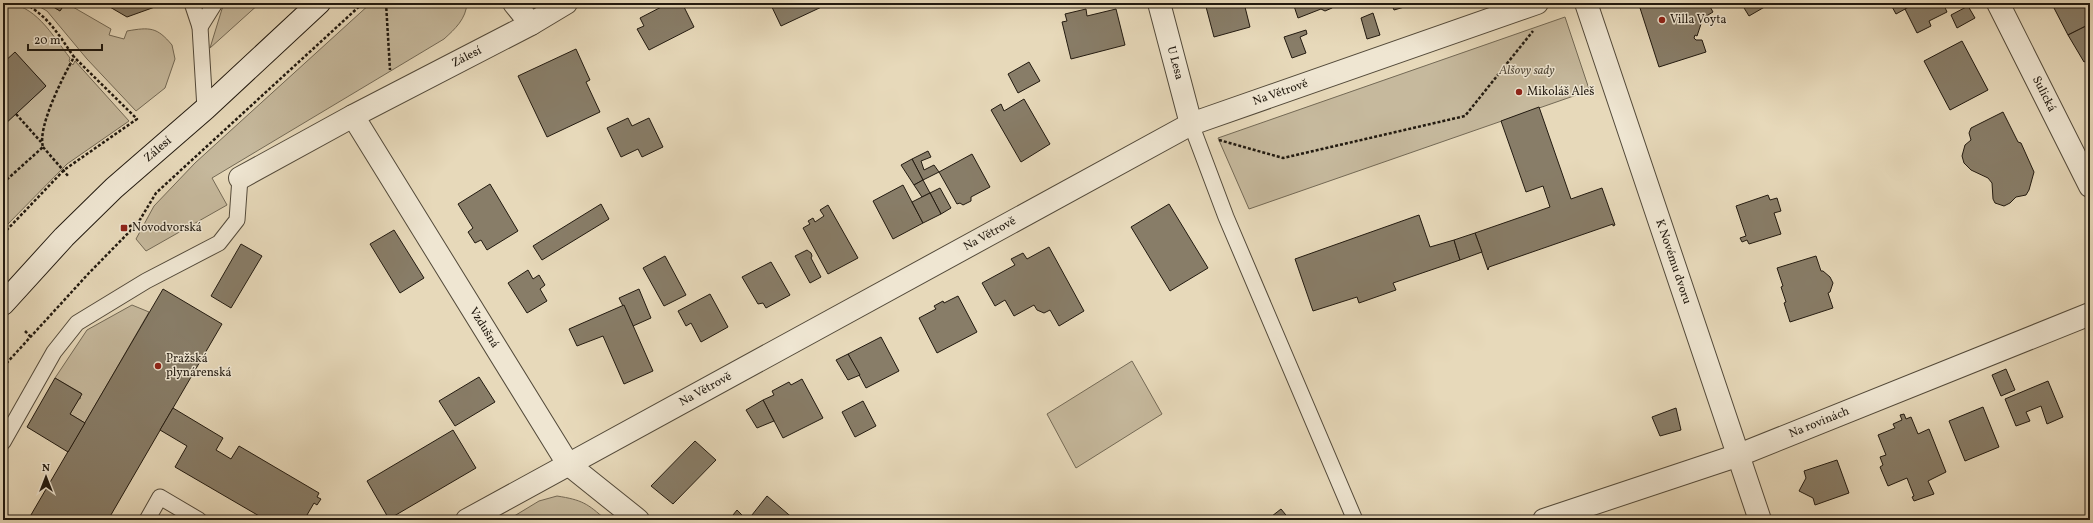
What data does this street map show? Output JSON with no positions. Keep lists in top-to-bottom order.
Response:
{
  "streets": {
    "street": [
      "Zálesí",
      "U Lesa",
      "Na Větrově",
      "Sulická",
      "K Novému dvoru",
      "Vzdušná",
      "Na rovinách"
    ]
  },
  "crossings": [
    ["Zálesí", "Vzdušná"],
    ["U Lesa", "Na Větrově"],
    ["Na Větrově", "Vzdušná"],
    ["K Novému dvoru", "Na rovinách"]
  ],
  "parks": ["Alšovy sady"],
  "places": {
    "other": ["Villa Voyta", "Mikoláš Aleš", "Pražská plynárenská"],
    "transit": ["Novodvorská"]
  },
  "scale_bar": "20 m",
  "north": "top"
}
